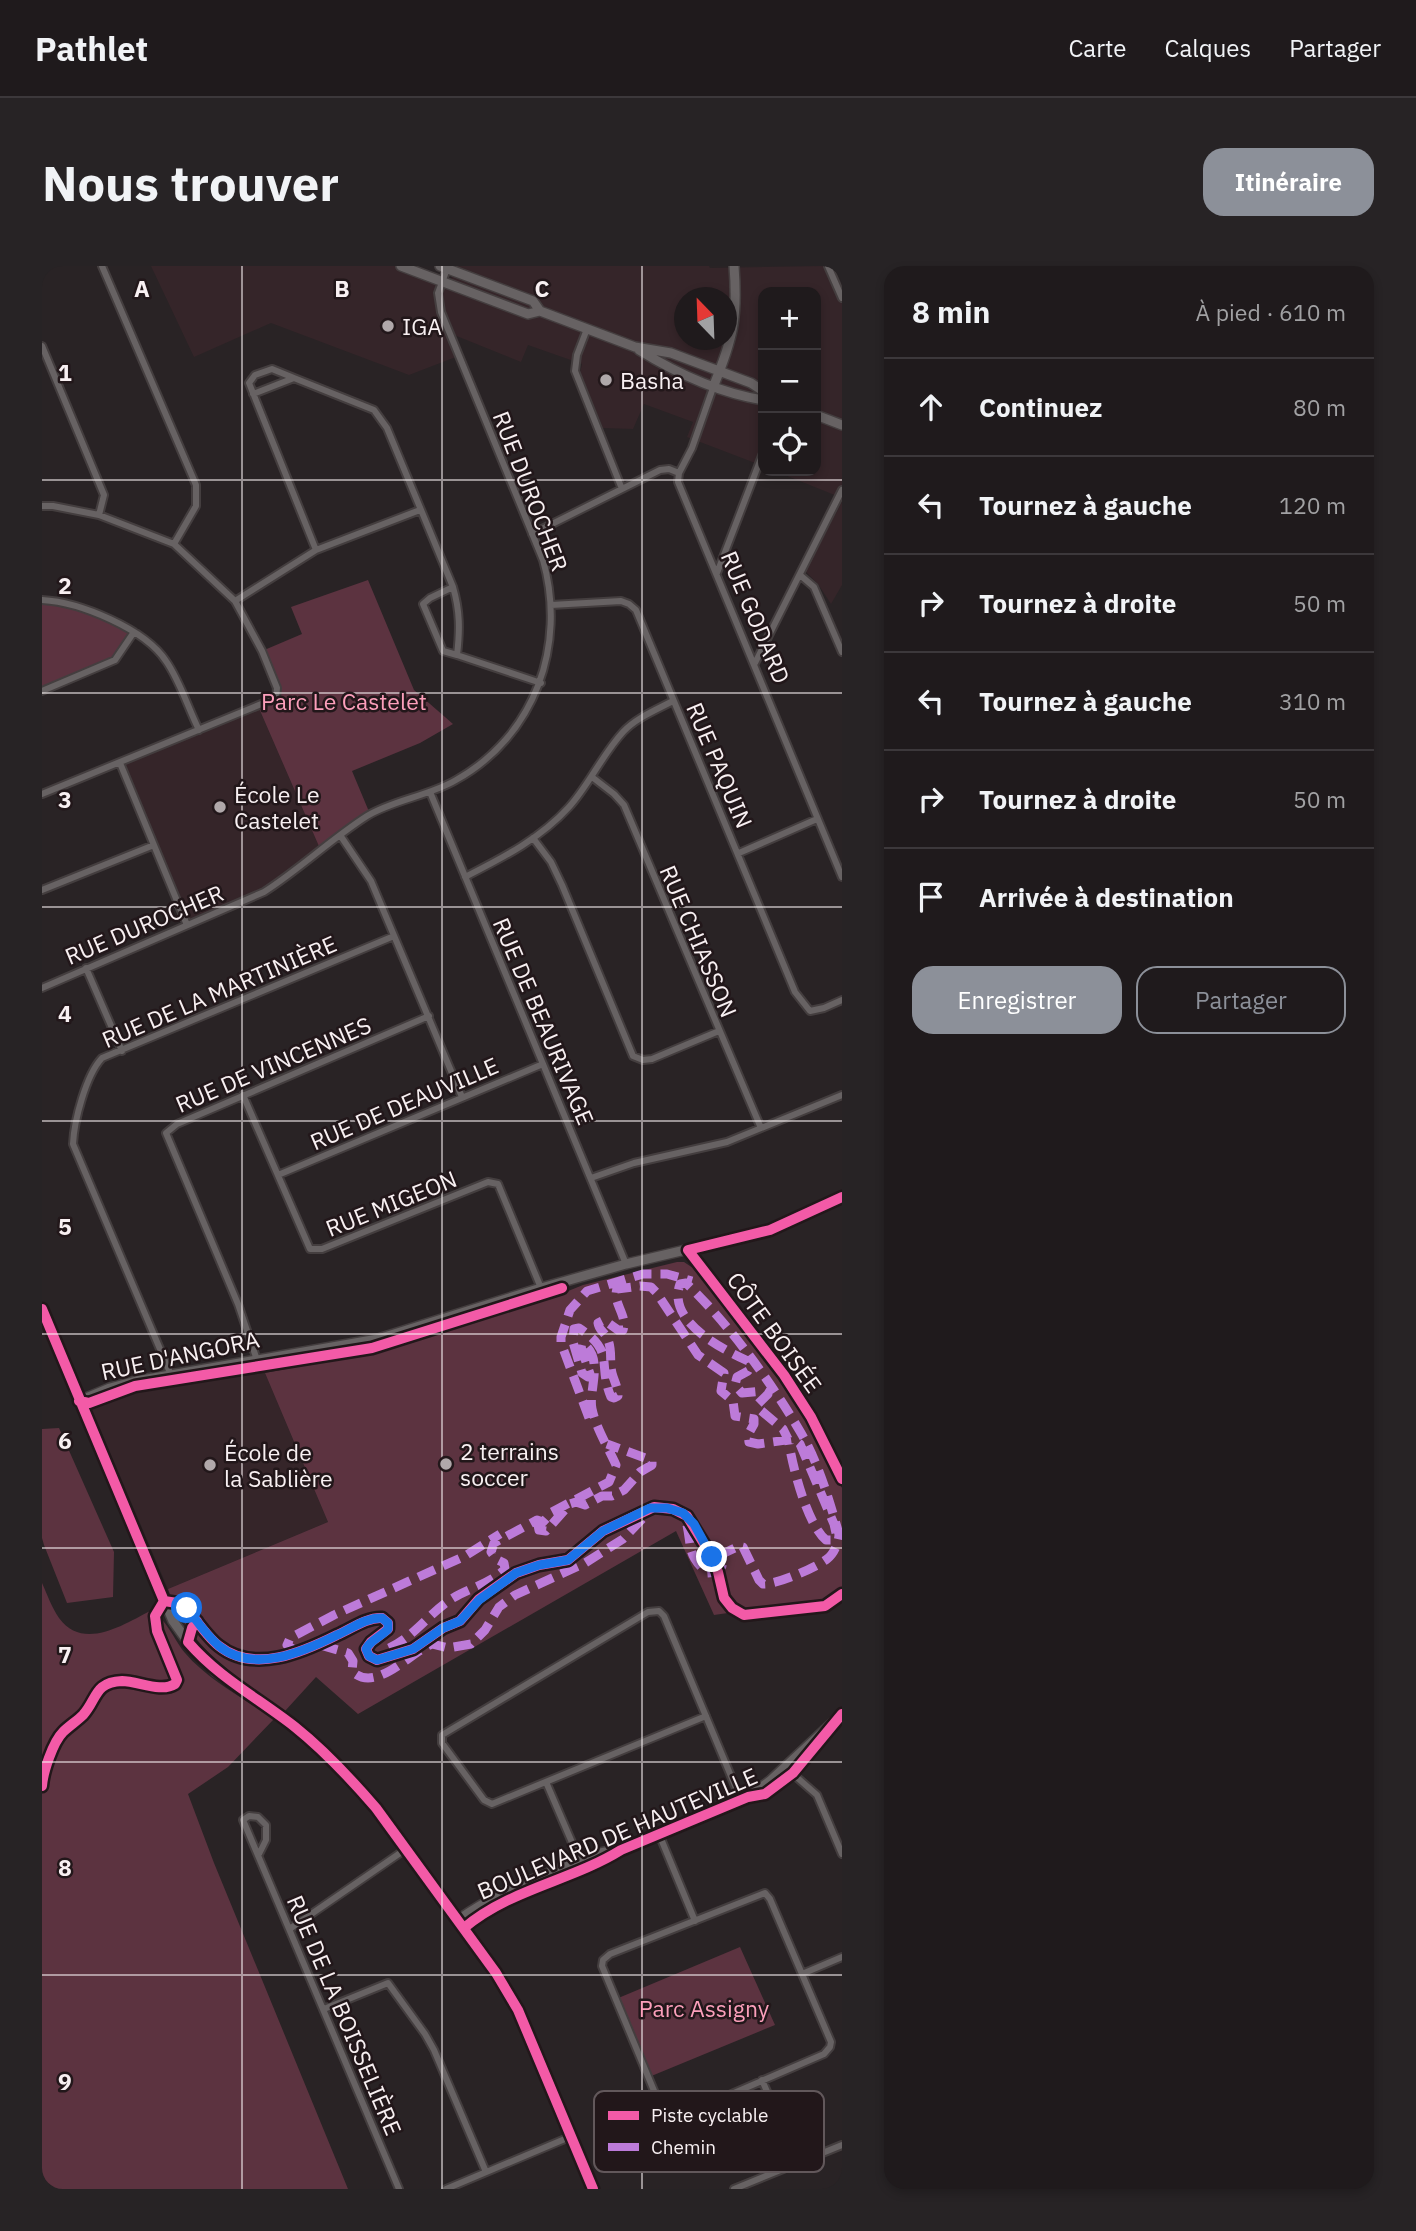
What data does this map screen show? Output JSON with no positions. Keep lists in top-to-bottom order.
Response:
{
  "streets": {
    "street": [
      "RUE DUROCHER",
      "RUE GODARD",
      "RUE PAQUIN",
      "RUE CHIASSON",
      "RUE DE LA MARTINIÈRE",
      "RUE DE BEAURIVAGE",
      "RUE DE VINCENNES",
      "RUE DE DEAUVILLE",
      "RUE MIGEON",
      "CÔTE BOISÉE",
      "RUE D'ANGORA",
      "BOULEVARD DE HAUTEVILLE",
      "RUE DE LA BOISSELIÈRE"
    ]
  },
  "crossings": [
    ["RUE DUROCHER", "RUE PAQUIN"],
    ["RUE DUROCHER", "RUE DE BEAURIVAGE"],
    ["RUE DE LA MARTINIÈRE", "RUE D'ANGORA"],
    ["RUE DE BEAURIVAGE", "RUE DE DEAUVILLE"],
    ["RUE DE BEAURIVAGE", "RUE D'ANGORA"],
    ["RUE DE VINCENNES", "RUE MIGEON"],
    ["RUE DE VINCENNES", "RUE D'ANGORA"],
    ["RUE DE DEAUVILLE", "RUE MIGEON"],
    ["RUE MIGEON", "RUE D'ANGORA"],
    ["CÔTE BOISÉE", "RUE D'ANGORA"]
  ],
  "parks": ["Parc Le Castelet", "Parc Assigny"],
  "places": [
    "IGA",
    "Basha",
    "École Le Castelet",
    "2 terrains soccer",
    "École de la Sablière"
  ],
  "legend": ["Piste cyclable", "Chemin"],
  "north": "top left",
  "page": {
    "header": "Pathlet",
    "nav": ["Carte", "Calques", "Partager"],
    "buttons": [
      "Itinéraire",
      ["Enregistrer", "Partager"]
    ],
    "title": "Nous trouver",
    "heading": ["8 min", "À pied · 610 m"],
    "map_buttons": ["+", "−"],
    "list": [
      ["Continuez", "80 m"],
      ["Tournez à gauche", "120 m"],
      ["Tournez à droite", "50 m"],
      ["Tournez à gauche", "310 m"],
      ["Tournez à droite", "50 m"],
      "Arrivée à destination"
    ]
  },
  "grid": {
    "columns": ["A", "B", "C"],
    "rows": [
      "1",
      "2",
      "3",
      "4",
      "5",
      "6",
      "7",
      "8",
      "9"
    ]
  }
}
